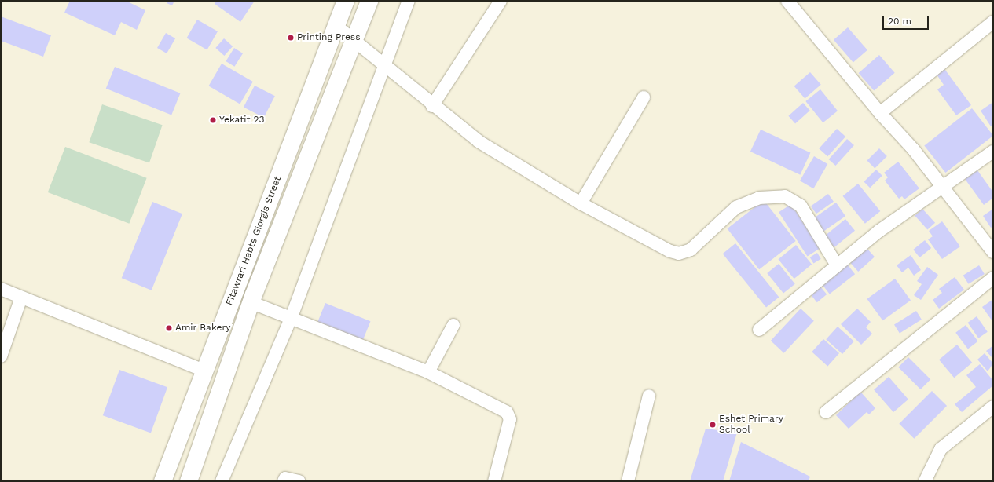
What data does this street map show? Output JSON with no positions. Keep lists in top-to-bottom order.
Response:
{
  "streets": {
    "main road": ["Fitawrari Habte Giorgis Street"]
  },
  "places": [
    "Printing Press",
    "Yekatit 23",
    "Amir Bakery",
    "Eshet Primary School"
  ],
  "scale_bar": "20 m"
}
